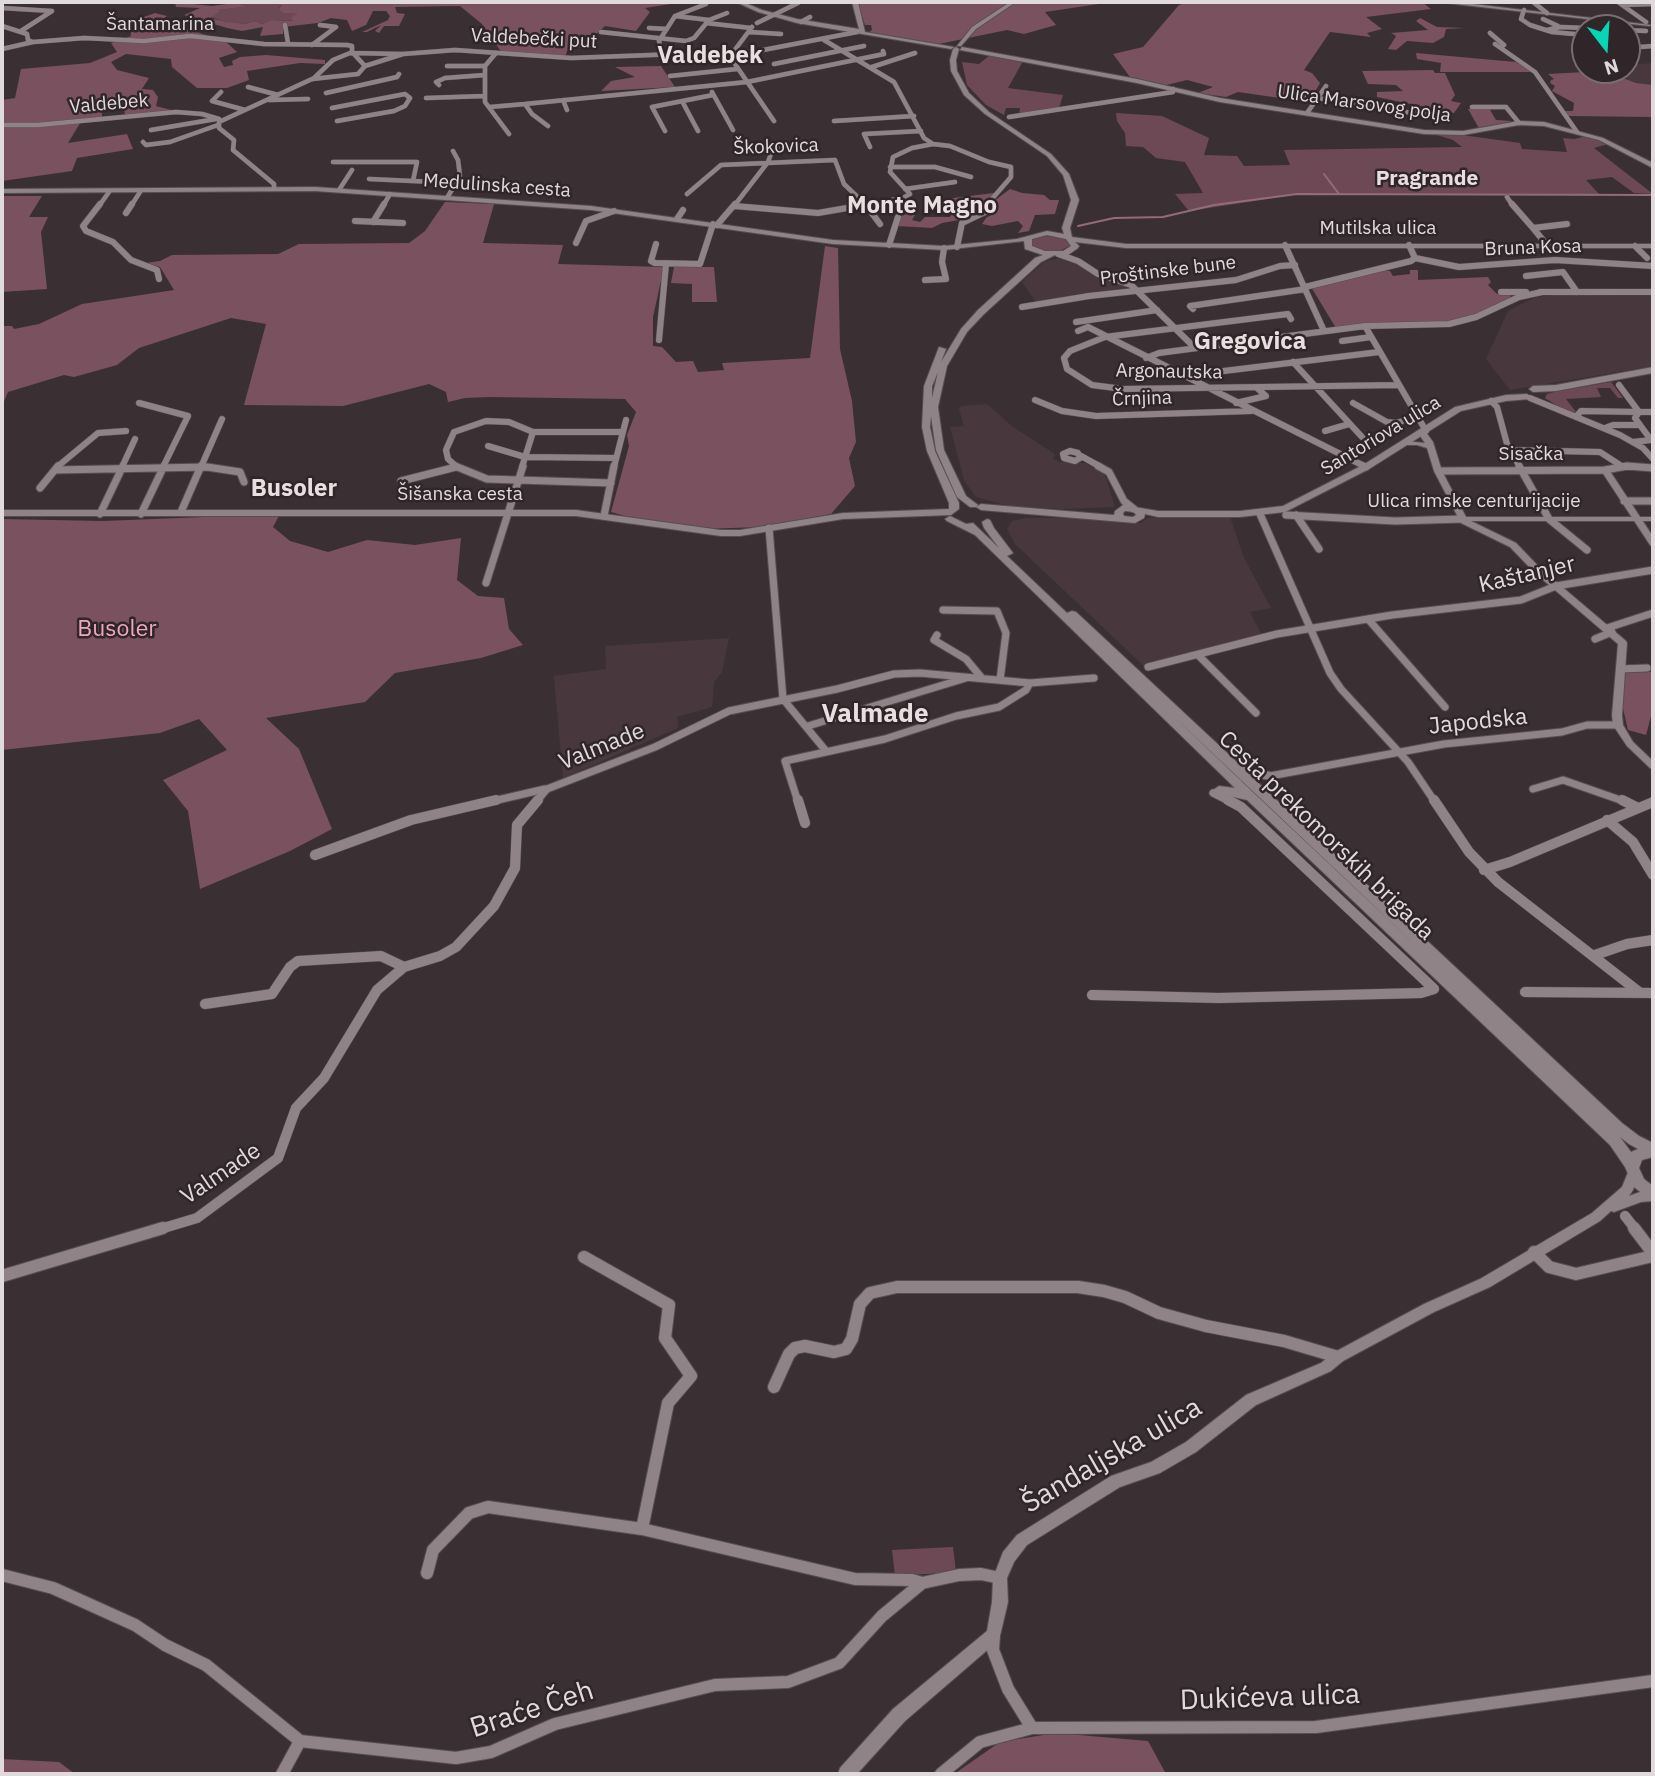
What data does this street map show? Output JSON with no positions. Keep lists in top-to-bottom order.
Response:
{
  "streets": {
    "main road": [
      "Ulica Marsovog polja",
      "Medulinska cesta",
      "Mutilska ulica",
      "Santoriova ulica",
      "Šišanska cesta",
      "Ulica rimske centurijacije",
      "Cesta prekomorskih brigada"
    ],
    "street": [
      "Šantamarina",
      "Valdebečki put",
      "Valdebek",
      "Škokovica",
      "Bruna Kosa",
      "Proštinske bune",
      "Argonautska",
      "Črnjina",
      "Sisačka",
      "Kaštanjer",
      "Japodska",
      "Valmade",
      "Šandaljska ulica",
      "Dukićeva ulica",
      "Braće Čeh"
    ]
  },
  "crossings": [
    ["Valdebečki put", "Ulica Marsovog polja"],
    ["Mutilska ulica", "Cesta prekomorskih brigada"],
    ["Santoriova ulica", "Ulica rimske centurijacije"],
    ["Šišanska cesta", "Cesta prekomorskih brigada"],
    ["Ulica rimske centurijacije", "Cesta prekomorskih brigada"],
    ["Cesta prekomorskih brigada", "Šandaljska ulica"],
    ["Šandaljska ulica", "Braće Čeh"]
  ],
  "districts": [
    "Valdebek",
    "Pragrande",
    "Monte Magno",
    "Gregovica",
    "Busoler",
    "Valmade"
  ],
  "parks": ["Busoler"],
  "north": "bottom"
}
